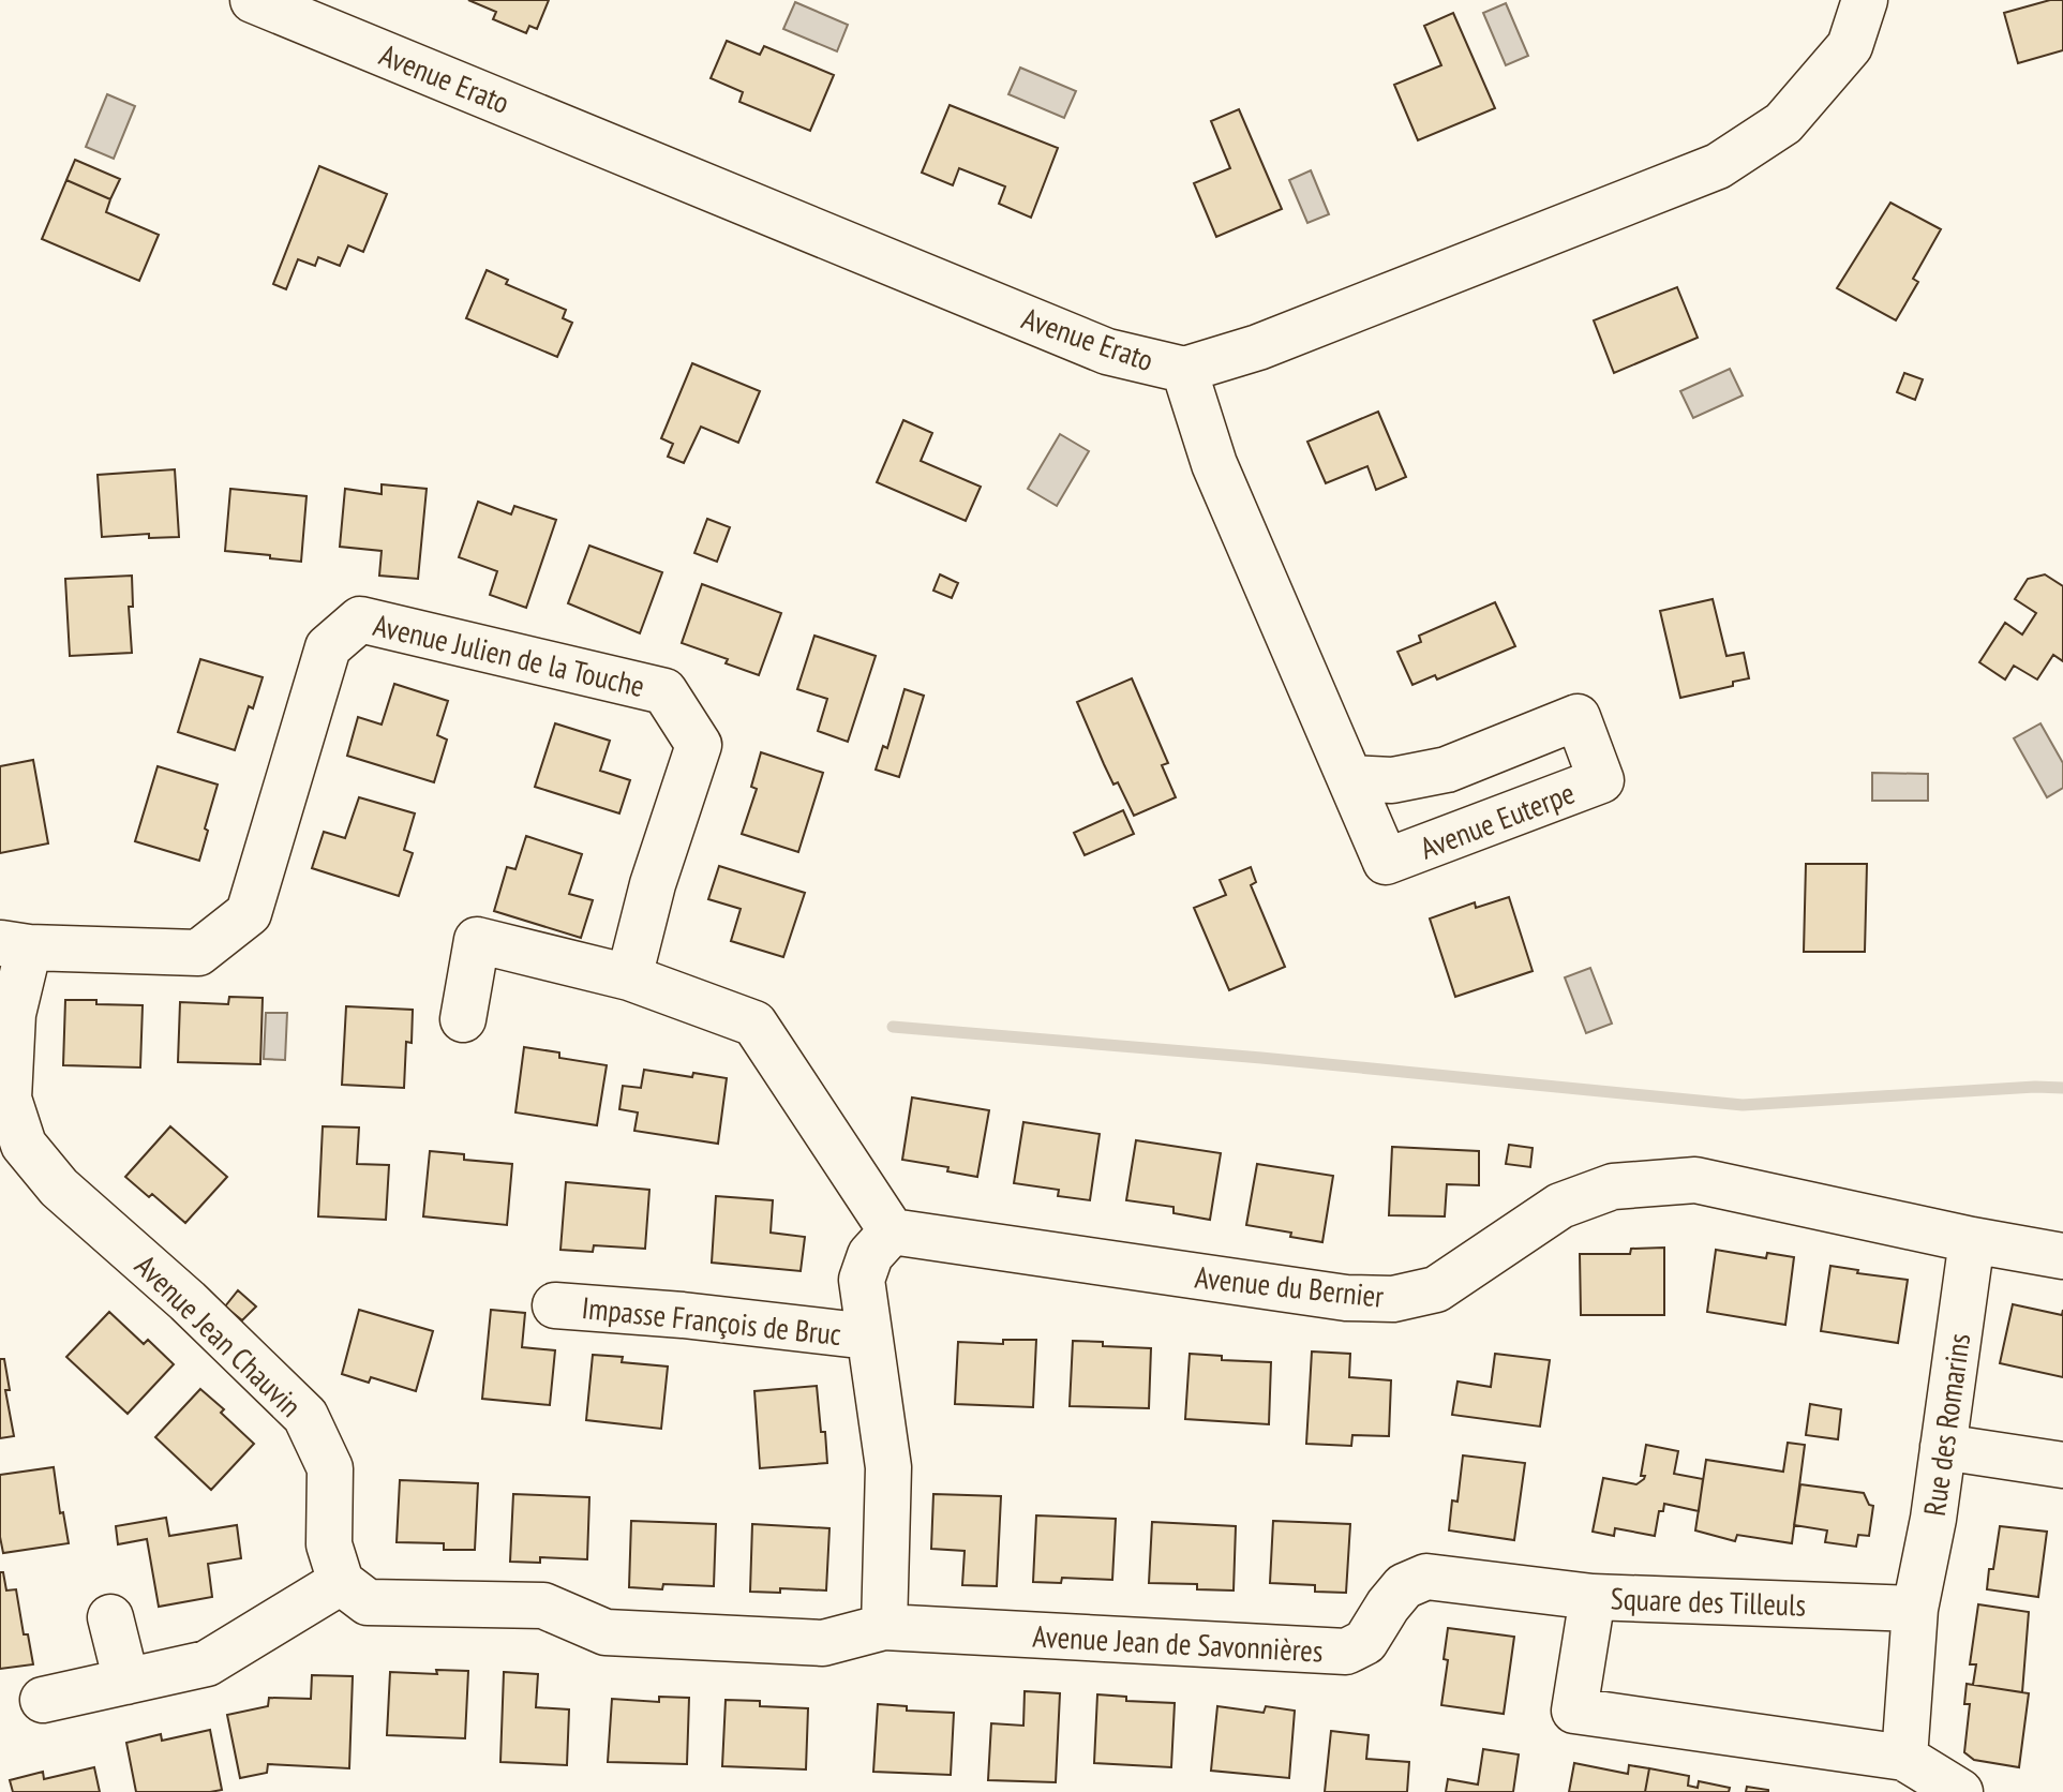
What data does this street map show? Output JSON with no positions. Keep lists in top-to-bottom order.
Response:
{
  "streets": {
    "street": [
      "Avenue Erato",
      "Avenue Julien de la Touche",
      "Avenue Euterpe",
      "Avenue du Bernier",
      "Impasse François de Bruc",
      "Avenue Jean Chauvin",
      "Rue des Romarins",
      "Square des Tilleuls",
      "Avenue Jean de Savonnières"
    ]
  },
  "crossings": [
    ["Avenue Erato", "Avenue Euterpe"],
    ["Avenue Julien de la Touche", "Avenue Jean Chauvin"],
    ["Avenue du Bernier", "Rue des Romarins"],
    ["Rue des Romarins", "Square des Tilleuls"],
    ["Square des Tilleuls", "Avenue Jean de Savonnières"]
  ]
}
